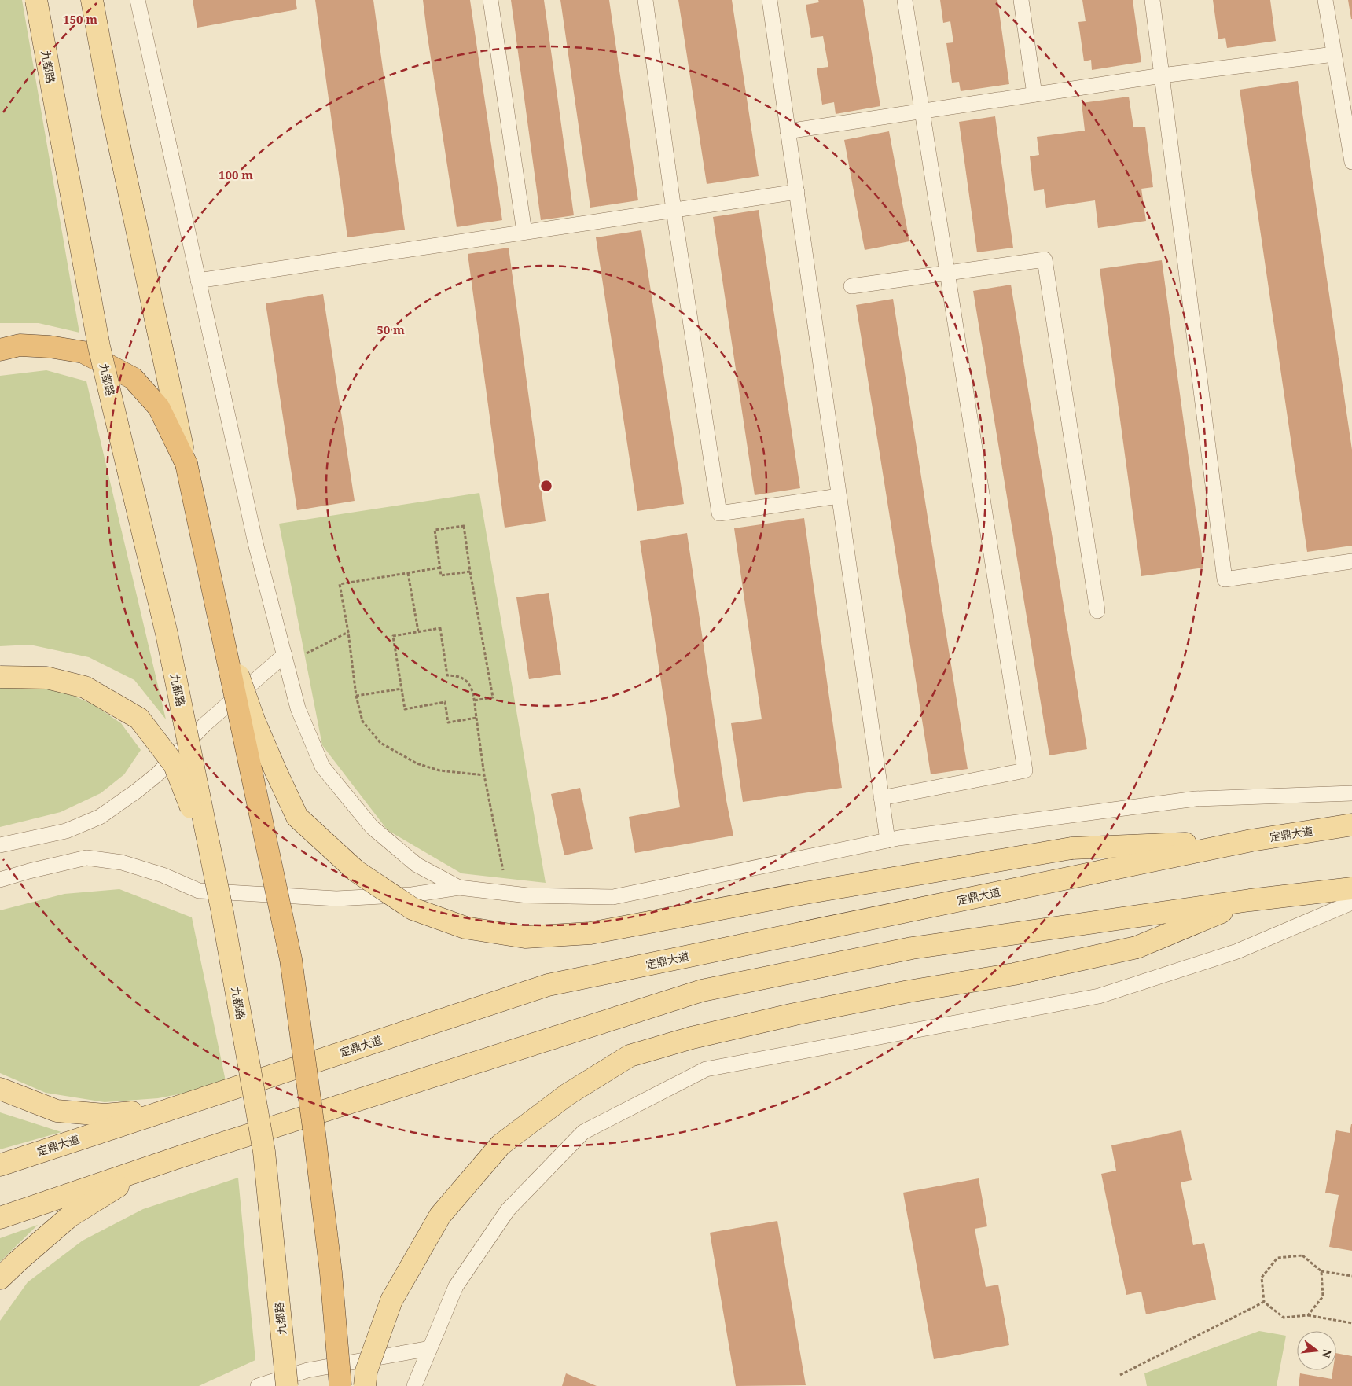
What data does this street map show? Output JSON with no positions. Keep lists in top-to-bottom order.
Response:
{
  "streets": {
    "main road": ["九都路", "定鼎大道"]
  },
  "north": "right",
  "rings": ["150 m", "100 m", "50 m"]
}
